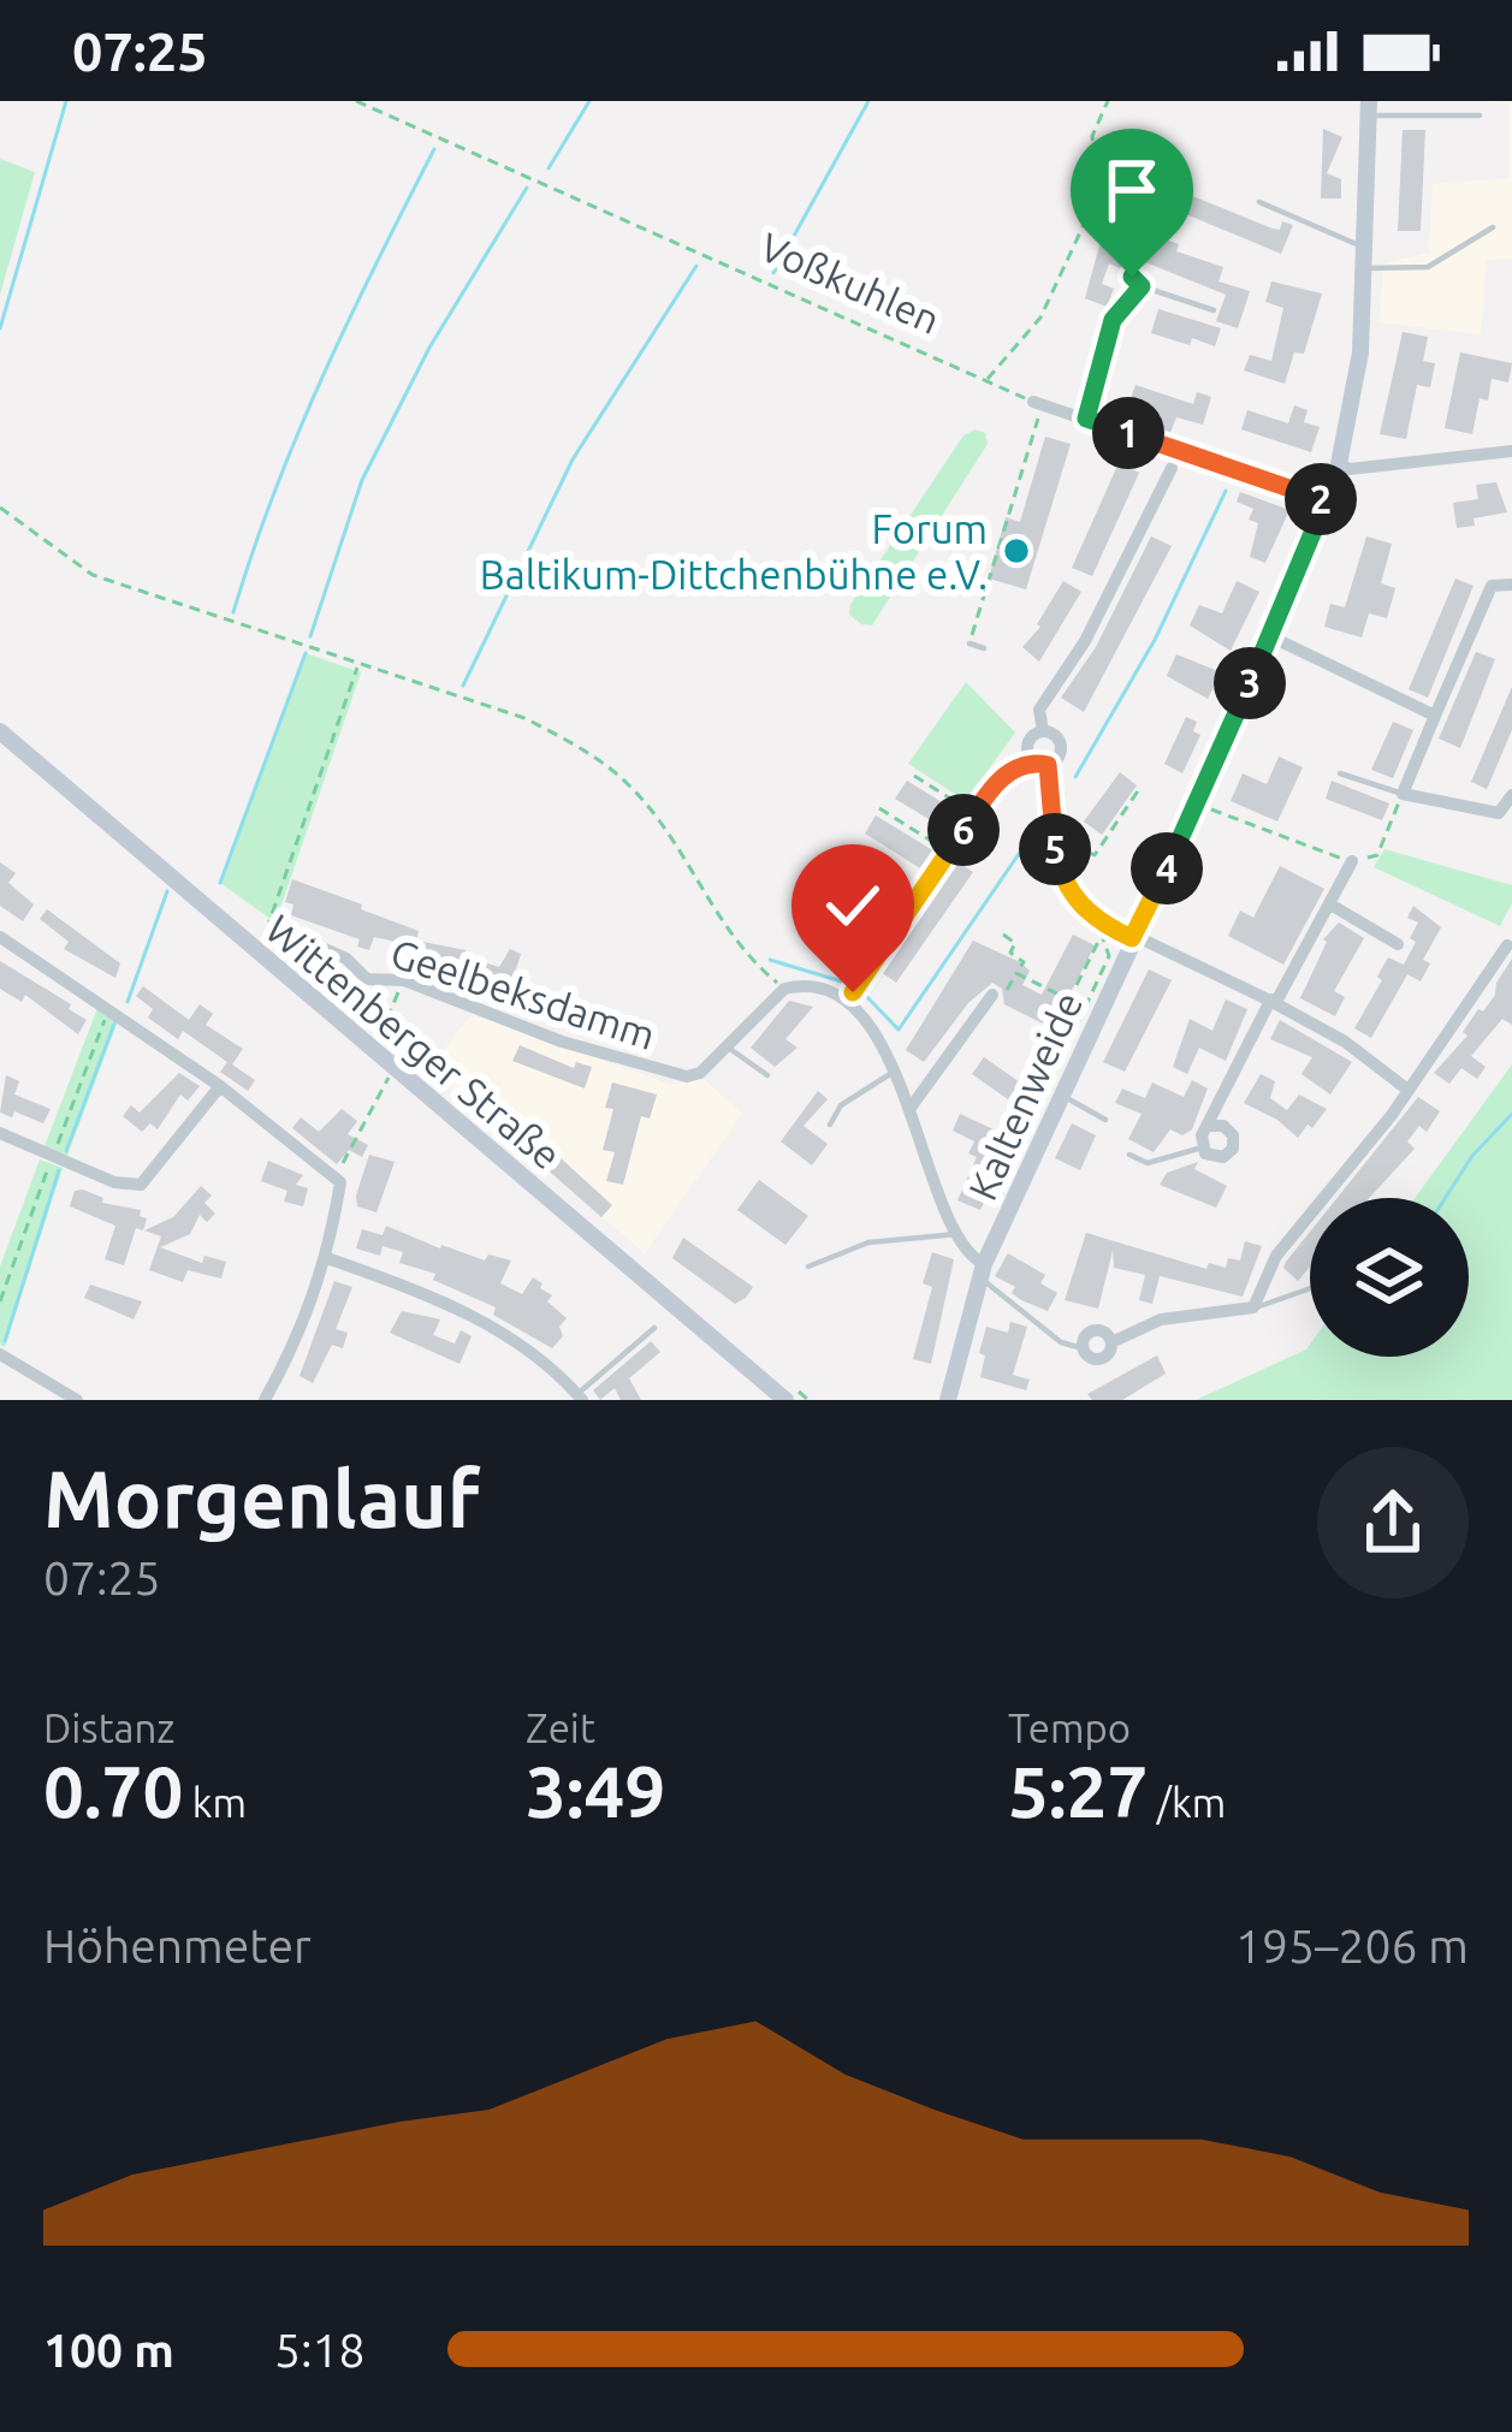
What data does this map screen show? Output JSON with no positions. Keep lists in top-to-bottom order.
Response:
{
  "streets": {
    "main road": ["Wittenberger Straße", "Kaltenweide"],
    "street": ["Geelbeksdamm"],
    "path": ["Voßkuhlen"]
  },
  "places": ["Forum Baltikum-Dittchenbühne e.V."],
  "page": {
    "status": "07:25",
    "pins": [
      "1",
      "2",
      "3",
      "6",
      "5",
      "4"
    ],
    "heading": ["Morgenlauf", "07:25"],
    "stats": [
      ["Distanz", "0.70 km"],
      ["Zeit", "3:49"],
      ["Tempo", "5:27 /km"]
    ],
    "chart": ["Höhenmeter", "195–206 m"],
    "list": [
      {
        "name": "100 m",
        "note": "5:18"
      }
    ]
  }
}
